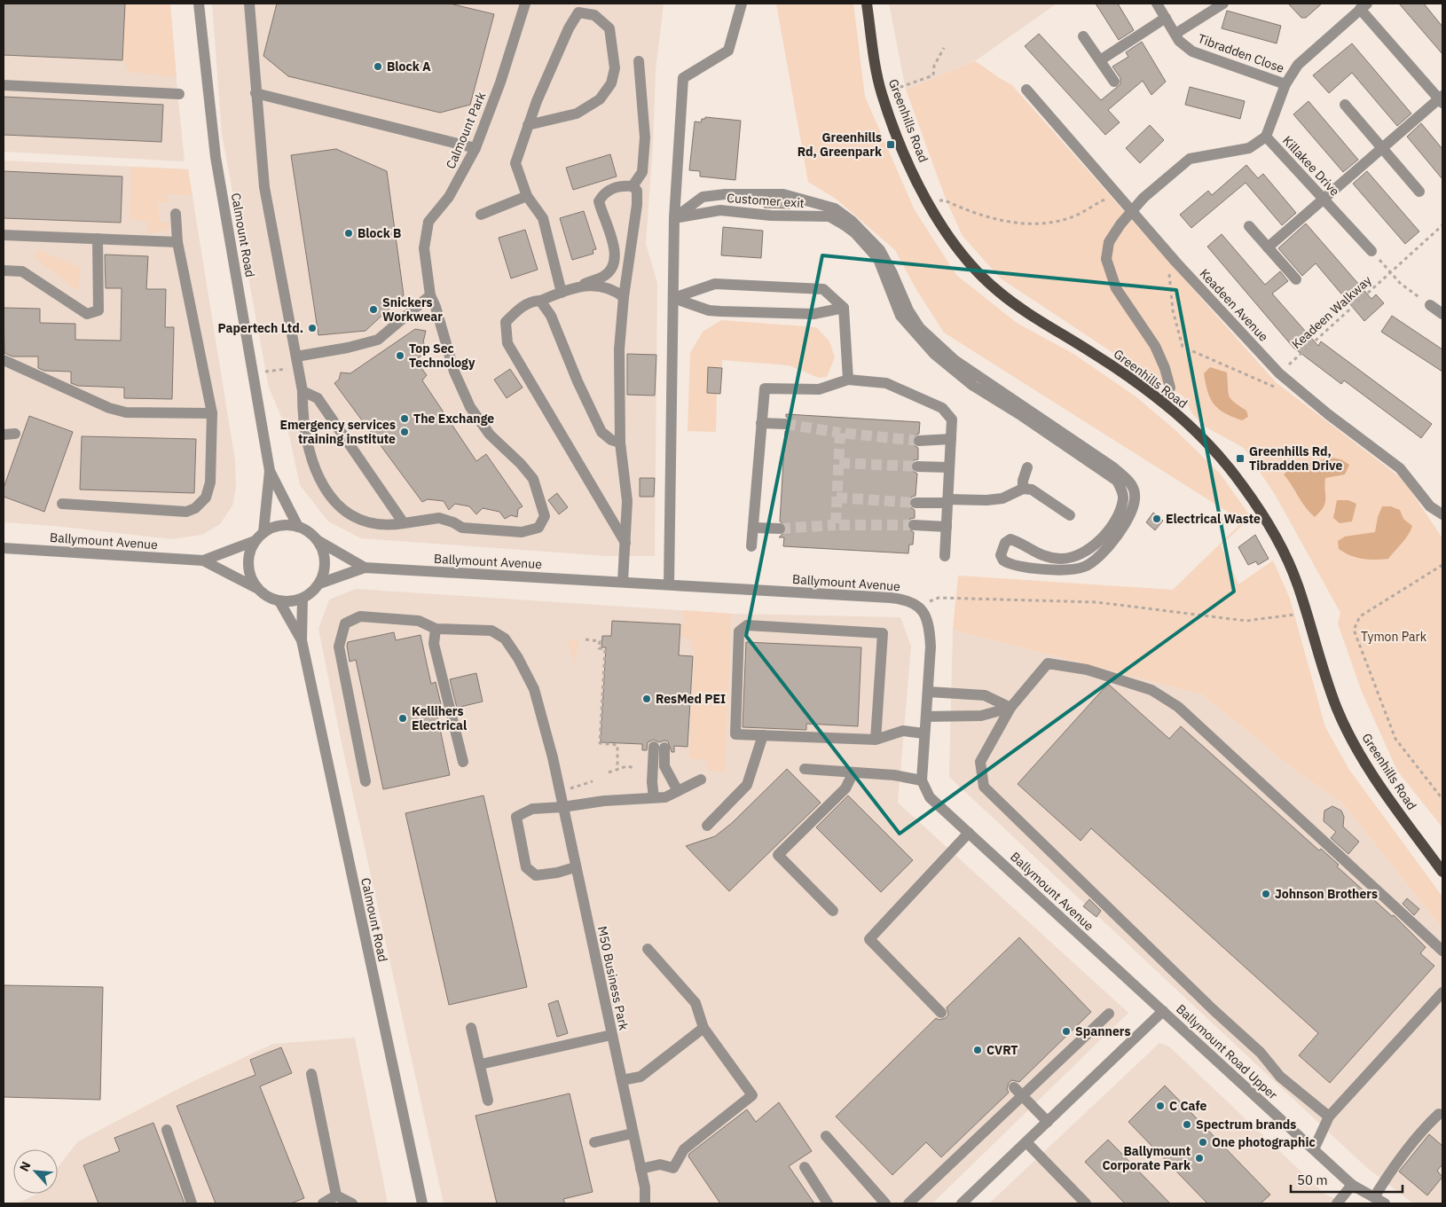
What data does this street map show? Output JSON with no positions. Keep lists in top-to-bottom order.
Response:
{
  "streets": {
    "main road": ["Greenhills Road"],
    "street": [
      "Tibradden Close",
      "Calmount Park",
      "Killakee Drive",
      "Customer exit",
      "Calmount Road",
      "Keadeen Avenue",
      "Ballymount Avenue",
      "M50 Business Park",
      "Ballymount Road Upper"
    ],
    "path": ["Keadeen Walkway"]
  },
  "crossings": [
    ["Greenhills Road", "Killakee Drive"],
    ["Killakee Drive", "Keadeen Avenue"],
    ["Calmount Road", "Ballymount Avenue"],
    ["Ballymount Avenue", "Ballymount Road Upper"]
  ],
  "parks": ["Tymon Park"],
  "places": {
    "other": [
      "Block A",
      "Block B",
      "Snickers Workwear",
      "Papertech Ltd.",
      "Top Sec Technology",
      "The Exchange",
      "Emergency services training institute",
      "Electrical Waste",
      "ResMed PEI",
      "Kellihers Electrical",
      "Johnson Brothers",
      "Spanners",
      "CVRT",
      "C Cafe",
      "Spectrum brands",
      "One photographic",
      "Ballymount Corporate Park"
    ],
    "transit": ["Greenhills Rd, Greenpark", "Greenhills Rd, Tibradden Drive"]
  },
  "scale_bar": "50 m",
  "north": "top left"
}
